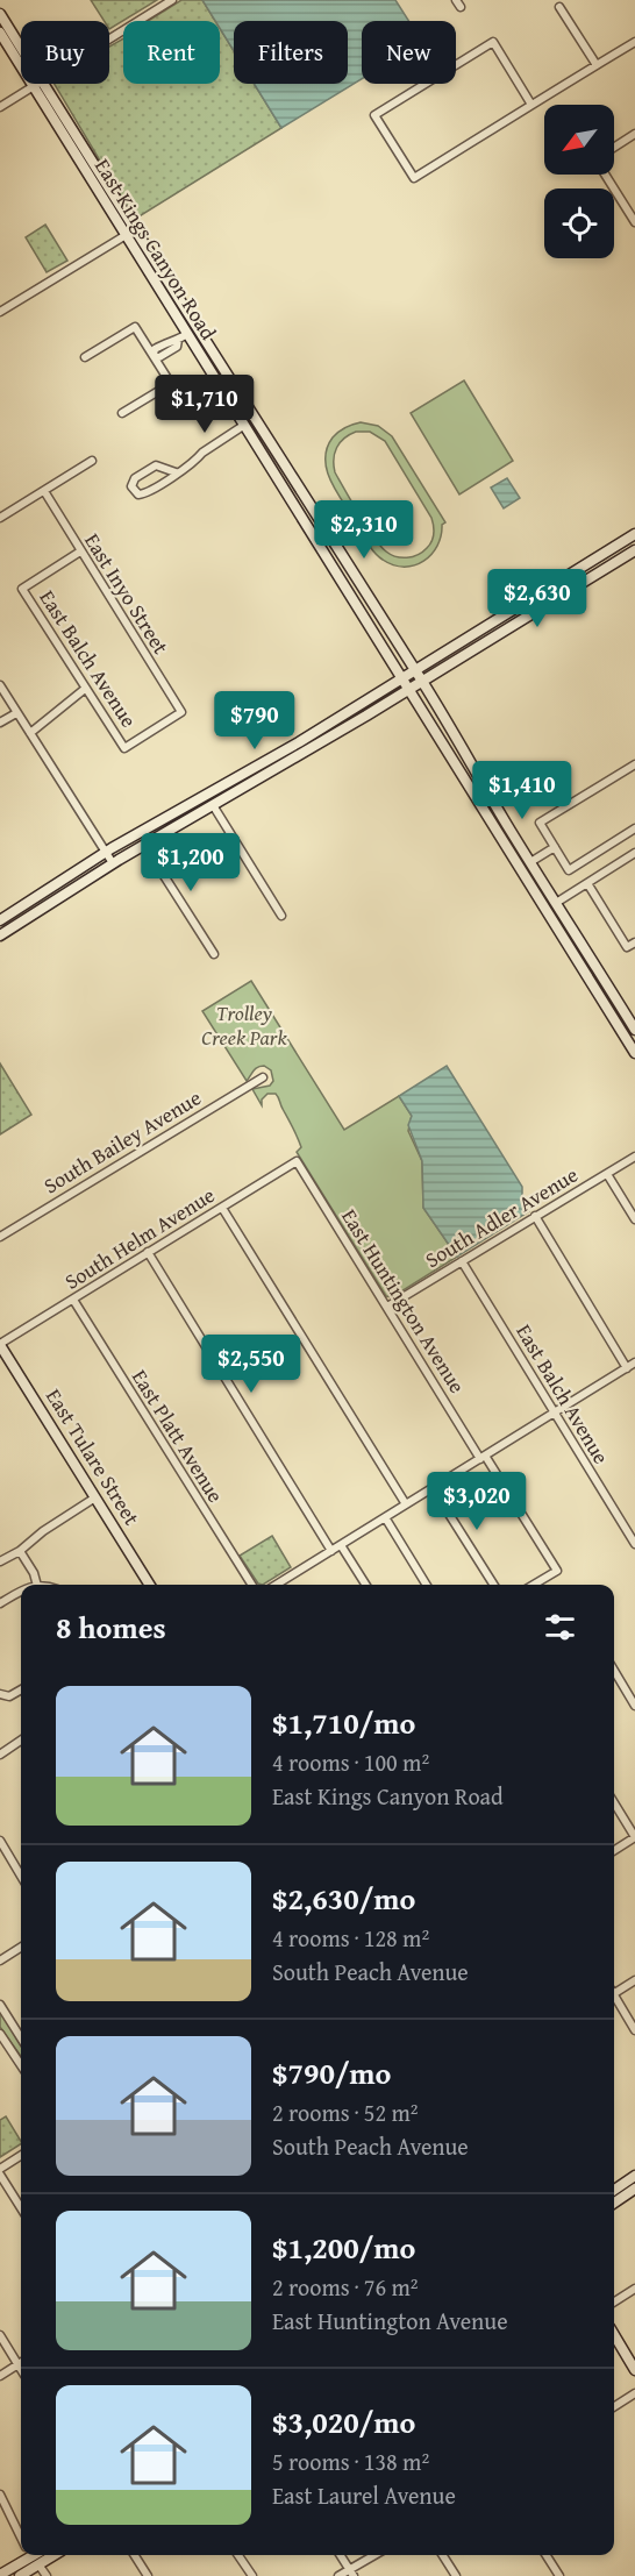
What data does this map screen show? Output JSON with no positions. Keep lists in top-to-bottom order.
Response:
{
  "streets": {
    "main road": ["East Kings Canyon Road", "East Tulare Street"],
    "street": [
      "East Inyo Street",
      "East Balch Avenue",
      "South Bailey Avenue",
      "South Adler Avenue",
      "South Helm Avenue",
      "East Huntington Avenue",
      "East Platt Avenue"
    ]
  },
  "crossings": [
    ["East Inyo Street", "East Balch Avenue"],
    ["East Balch Avenue", "South Adler Avenue"],
    ["South Adler Avenue", "East Huntington Avenue"],
    ["South Helm Avenue", "East Huntington Avenue"],
    ["South Helm Avenue", "East Platt Avenue"],
    ["South Helm Avenue", "East Tulare Street"]
  ],
  "parks": ["Trolley Creek Park"],
  "north": "bottom left",
  "page": {
    "chip": [
      "Buy",
      "Rent",
      "Filters",
      "New"
    ],
    "price": [
      "$1,710",
      "$2,310",
      "$2,630",
      "$790",
      "$1,410",
      "$1,200",
      "$2,550",
      "$3,020"
    ],
    "heading": "8 homes",
    "list": [
      {
        "name": "$1,710/mo",
        "note": "4 rooms · 100 m² · East Kings Canyon Road"
      },
      {
        "name": "$2,630/mo",
        "note": "4 rooms · 128 m² · South Peach Avenue"
      },
      {
        "name": "$790/mo",
        "note": "2 rooms · 52 m² · South Peach Avenue"
      },
      {
        "name": "$1,200/mo",
        "note": "2 rooms · 76 m² · East Huntington Avenue"
      },
      {
        "name": "$3,020/mo",
        "note": "5 rooms · 138 m² · East Laurel Avenue"
      }
    ]
  }
}
